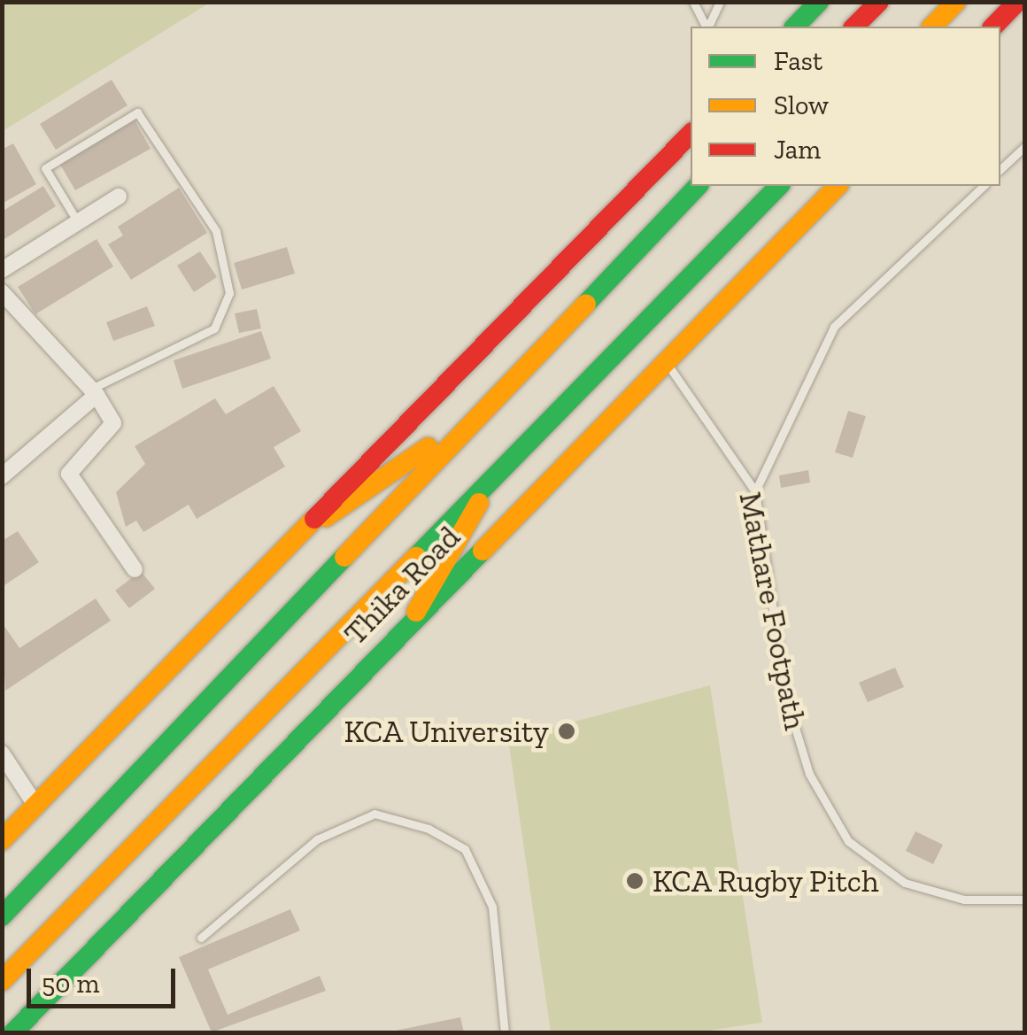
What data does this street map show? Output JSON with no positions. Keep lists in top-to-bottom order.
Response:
{
  "streets": {
    "main road": ["Thika Road"],
    "lane": ["Mathare Footpath"]
  },
  "crossings": [
    ["Thika Road", "Mathare Footpath"]
  ],
  "places": ["KCA University", "KCA Rugby Pitch"],
  "legend": ["Fast", "Slow", "Jam"],
  "scale_bar": "50 m"
}
